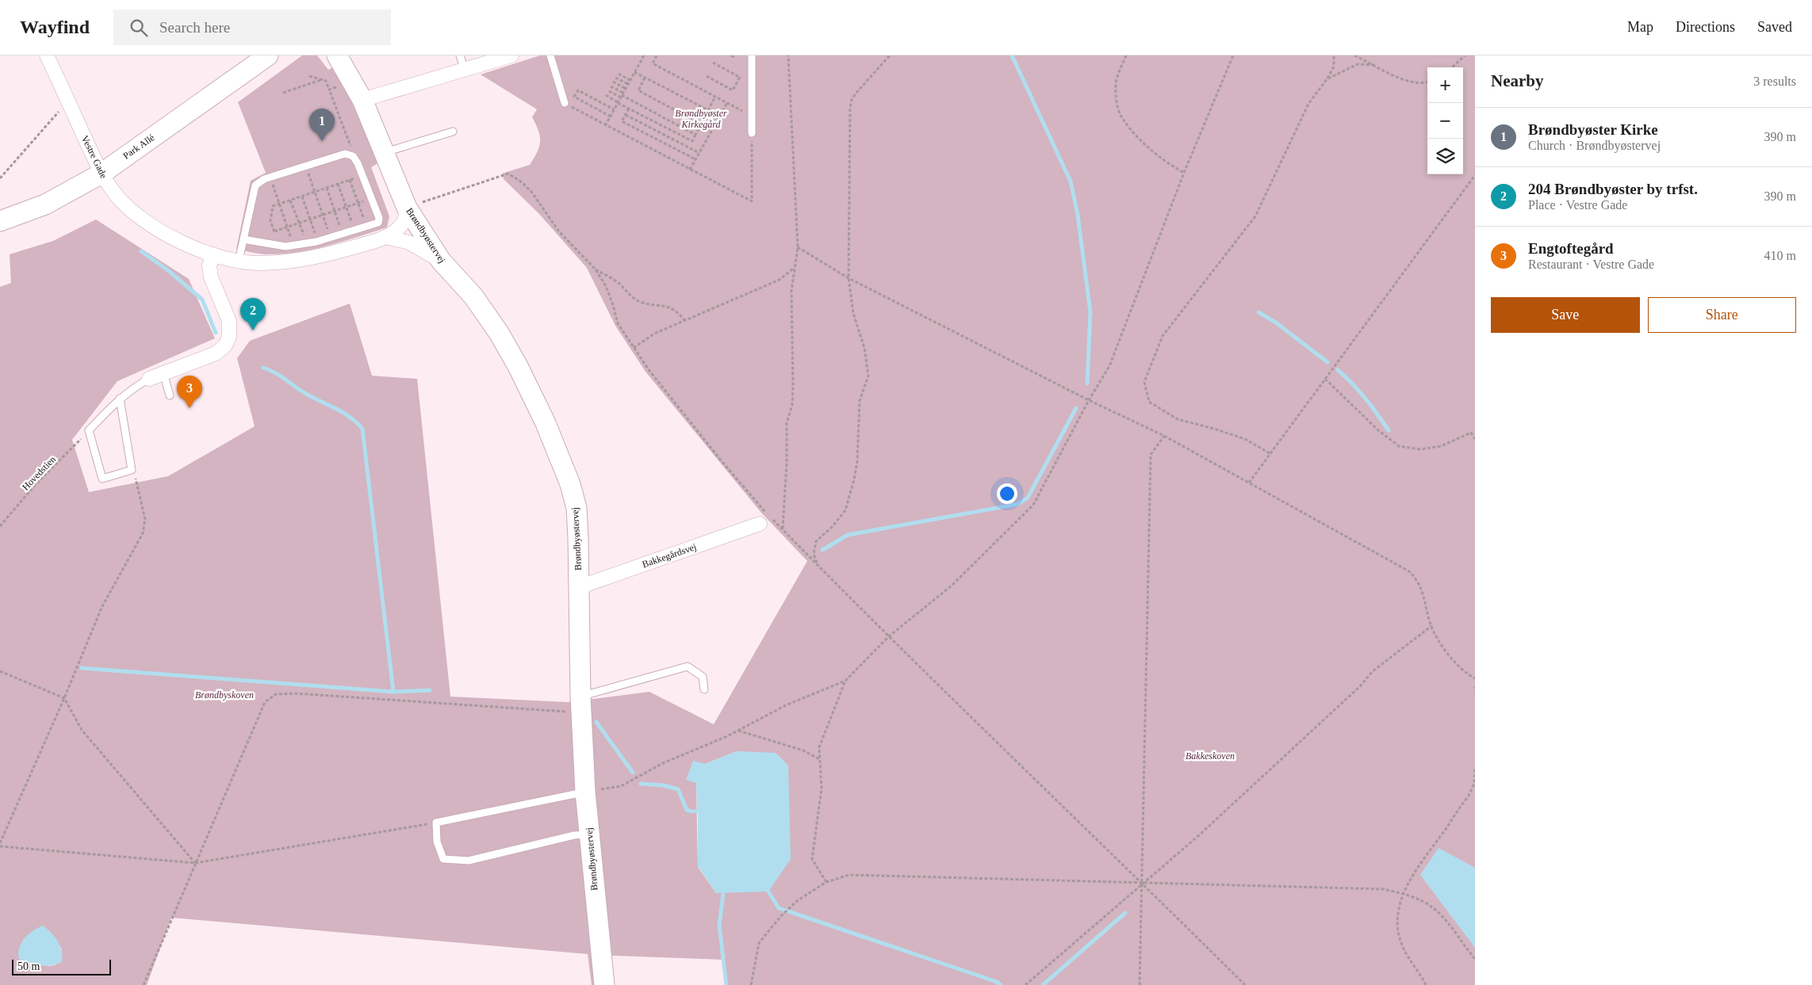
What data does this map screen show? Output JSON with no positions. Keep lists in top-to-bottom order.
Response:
{
  "streets": {
    "street": [
      "Park Allé",
      "Vestre Gade",
      "Brøndbyøstervej",
      "Bakkegårdsvej"
    ],
    "path": ["Hovedstien"]
  },
  "crossings": [
    ["Park Allé", "Vestre Gade"],
    ["Vestre Gade", "Brøndbyøstervej"],
    ["Brøndbyøstervej", "Bakkegårdsvej"]
  ],
  "parks": ["Brøndbyøster Kirkegård", "Brøndbyskoven", "Bakkeskoven"],
  "scale_bar": "50 m",
  "page": {
    "header": "Wayfind",
    "search": "Search here",
    "nav": ["Map", "Directions", "Saved"],
    "heading": ["Nearby", "3 results"],
    "map_buttons": ["+", "−"],
    "list": [
      {
        "mark": "1",
        "name": "Brøndbyøster Kirke",
        "note": "Church · Brøndbyøstervej",
        "value": "390 m"
      },
      {
        "mark": "2",
        "name": "204 Brøndbyøster by trfst.",
        "note": "Place · Vestre Gade",
        "value": "390 m"
      },
      {
        "mark": "3",
        "name": "Engtoftegård",
        "note": "Restaurant · Vestre Gade",
        "value": "410 m"
      }
    ],
    "pins": ["1", "2", "3"],
    "buttons": ["Save", "Share"],
    "scale": "50 m"
  }
}
